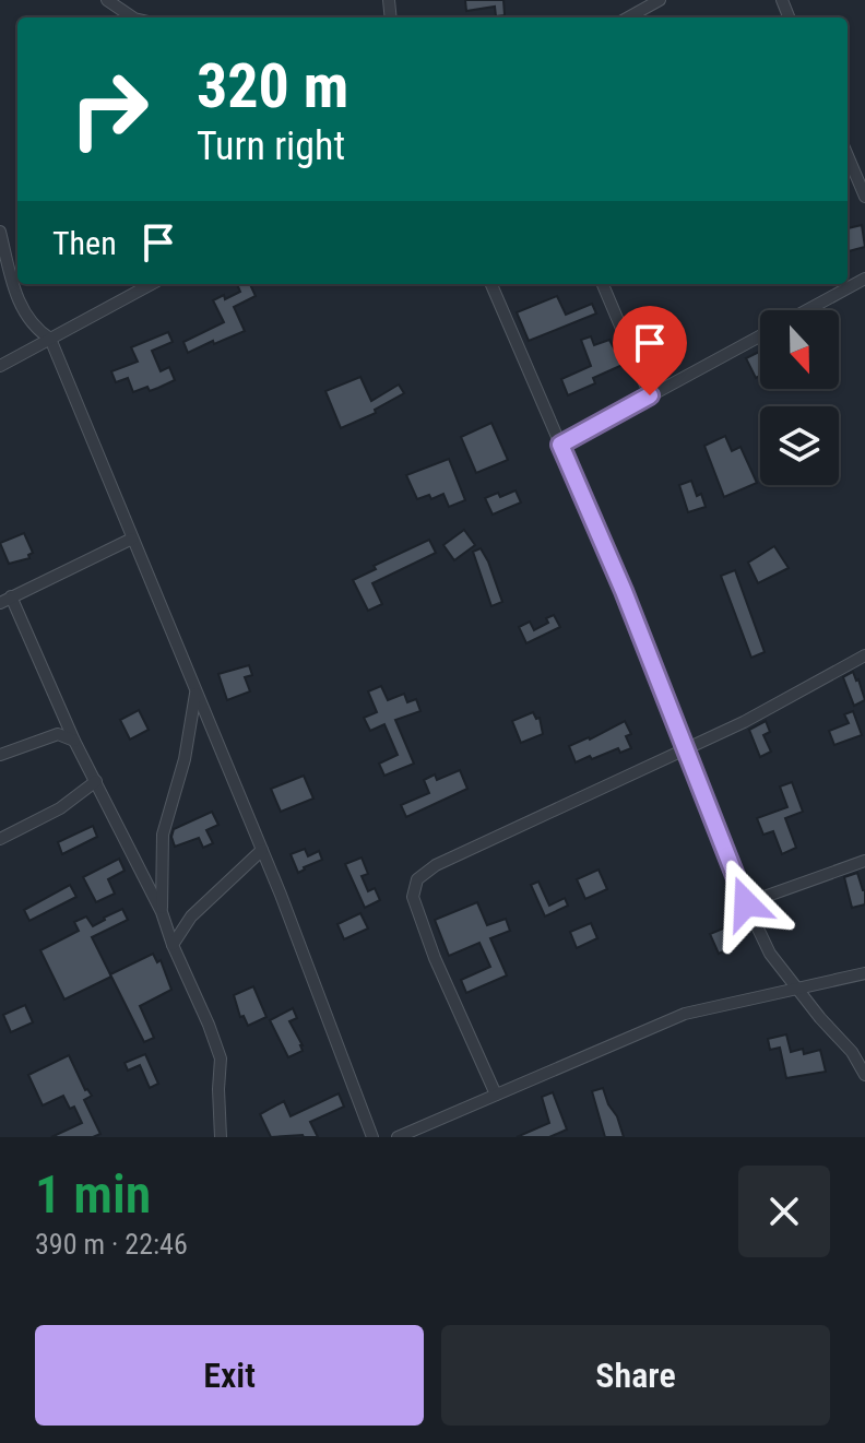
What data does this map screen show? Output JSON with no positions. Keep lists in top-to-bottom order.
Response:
{
  "north": "bottom",
  "page": {
    "turn": ["320 m", "Turn right"],
    "then": "Then",
    "heading": ["1 min", "390 m · 22:46"],
    "buttons": ["Exit", "Share"]
  }
}
